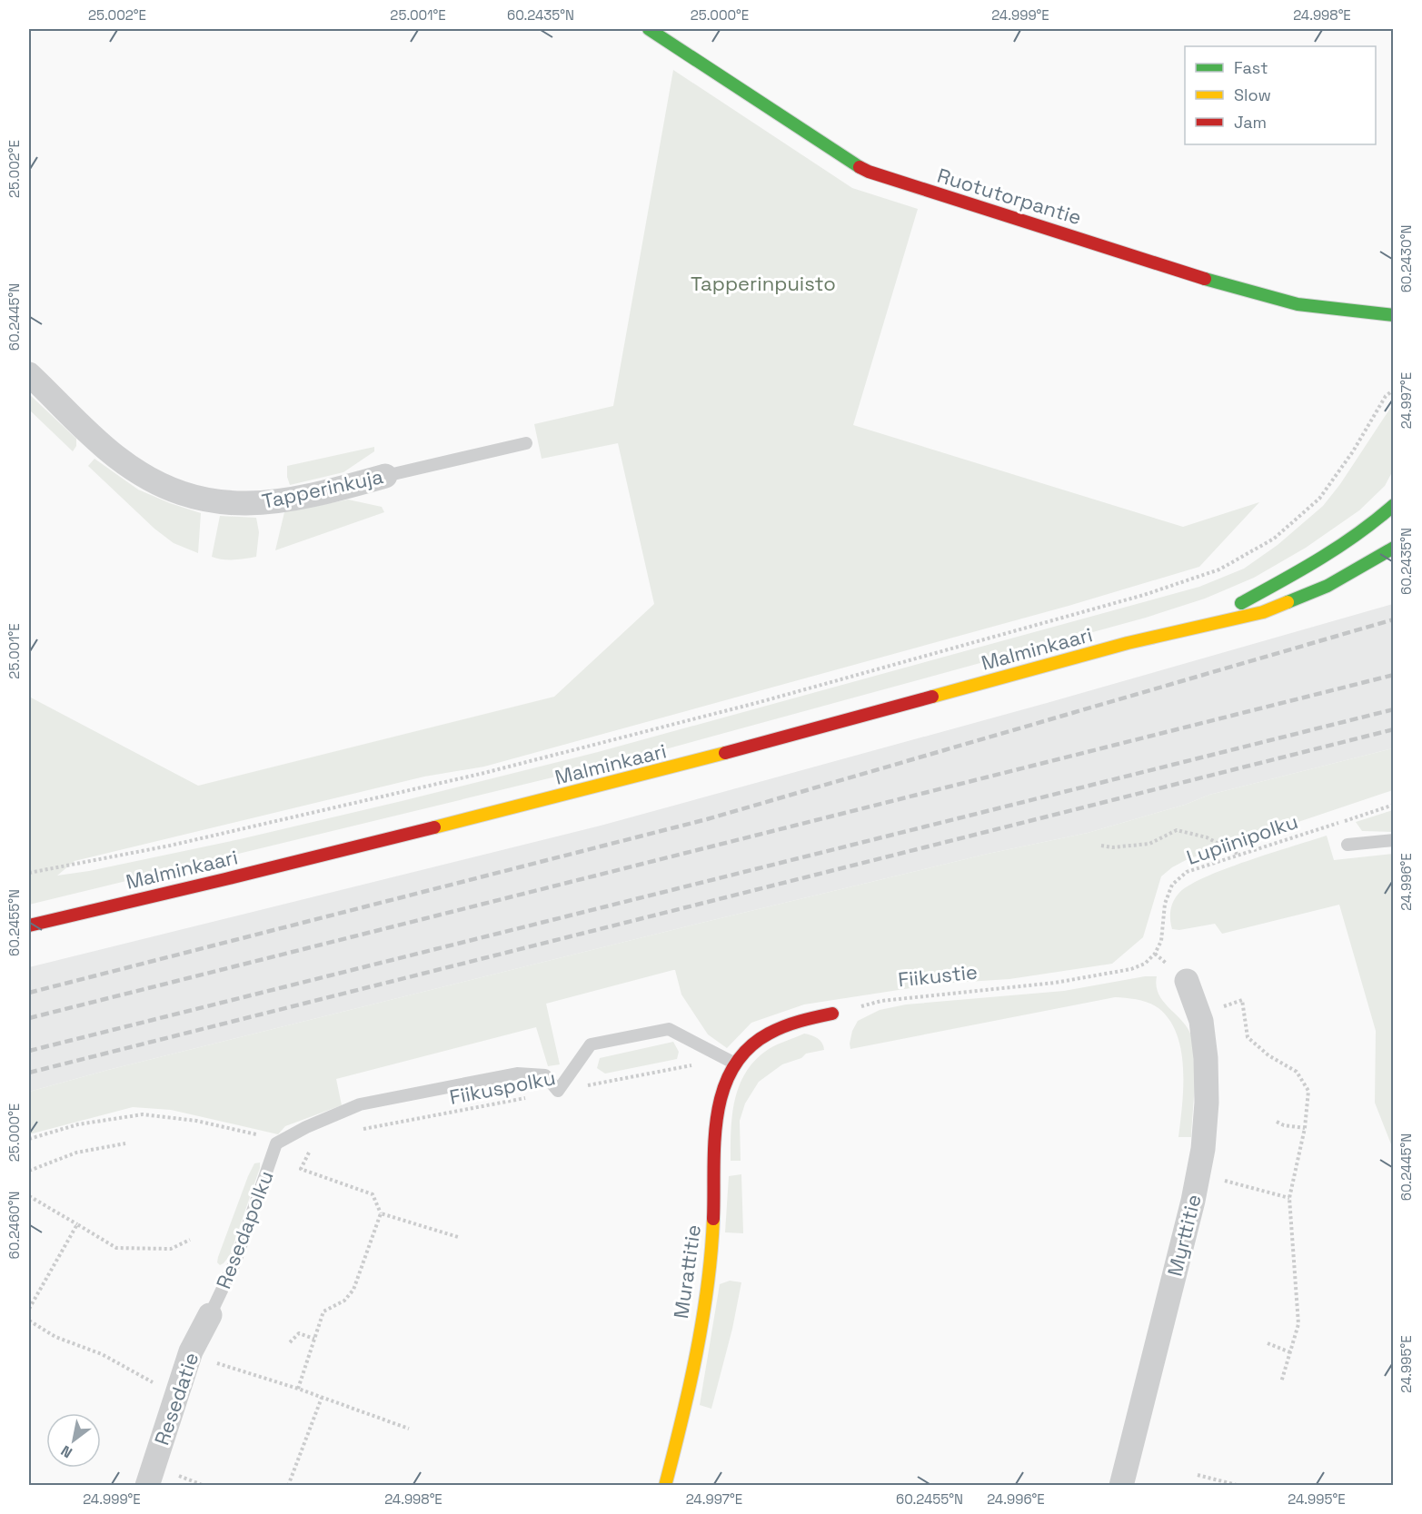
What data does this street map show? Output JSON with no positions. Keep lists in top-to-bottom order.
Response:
{
  "streets": {
    "main road": ["Ruotutorpantie", "Malminkaari", "Murattitie"],
    "street": ["Tapperinkuja", "Myrttitie", "Resedatie"],
    "lane": ["Resedapolku"],
    "path": ["Lupiinipolku", "Fiikustie", "Fiikuspolku"]
  },
  "crossings": [
    ["Lupiinipolku", "Fiikustie"],
    ["Resedapolku", "Resedatie"]
  ],
  "parks": ["Tapperinpuisto"],
  "legend": ["Fast", "Slow", "Jam"],
  "north": "bottom left",
  "coordinates": [
    "25.002°E",
    "25.001°E",
    "60.2435°N",
    "25.000°E",
    "24.999°E",
    "24.998°E",
    "60.2430°N",
    "60.2445°N",
    "24.997°E",
    "24.996°E",
    "60.2455°N",
    "60.2460°N",
    "24.995°E"
  ]
}
